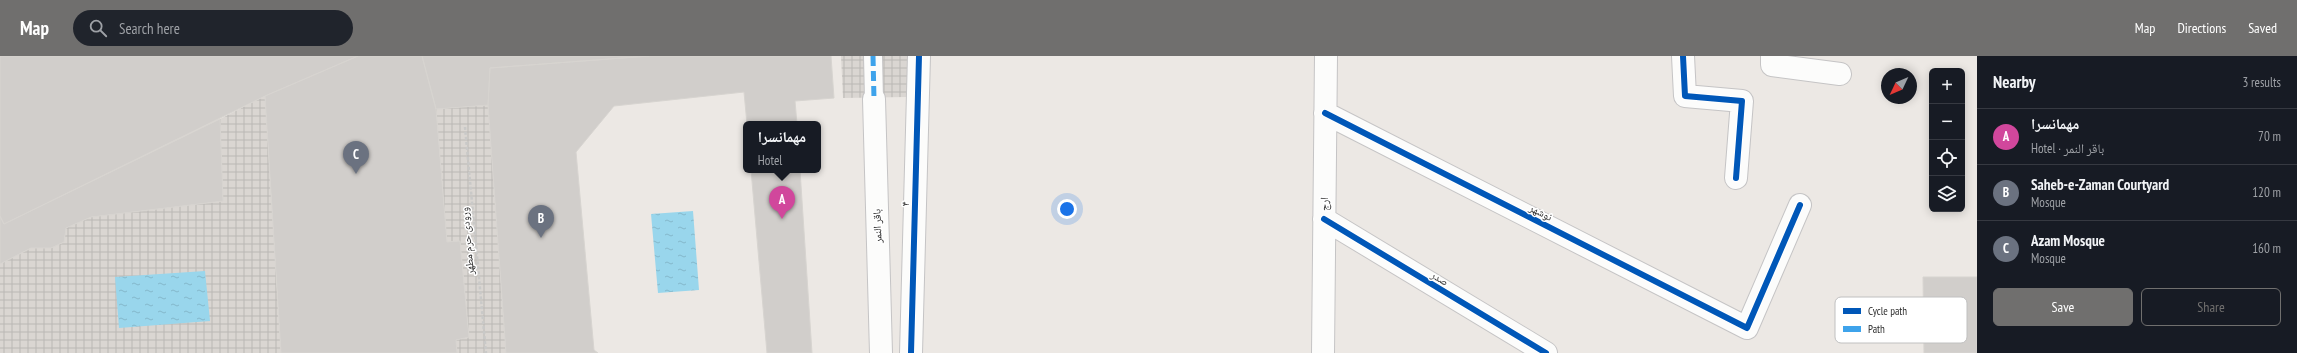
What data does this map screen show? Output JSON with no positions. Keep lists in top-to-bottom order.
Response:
{
  "streets": {
    "street": [
      "۴",
      "ارج",
      "نوشهر",
      "باقر النمر",
      "صدر"
    ],
    "path": ["ورودی حرم مطهر"]
  },
  "crossings": [
    ["ارج", "نوشهر"],
    ["ارج", "صدر"]
  ],
  "legend": ["Cycle path", "Path"],
  "north": "bottom left",
  "page": {
    "header": "Map",
    "search": "Search here",
    "nav": ["Map", "Directions", "Saved"],
    "heading": ["Nearby", "3 results"],
    "map_buttons": ["+", "−"],
    "list": [
      {
        "mark": "A",
        "name": "مهمانسرا",
        "note": "Hotel · باقر النمر",
        "value": "70 m"
      },
      {
        "mark": "B",
        "name": "Saheb-e-Zaman Courtyard",
        "note": "Mosque",
        "value": "120 m"
      },
      {
        "mark": "C",
        "name": "Azam Mosque",
        "note": "Mosque",
        "value": "160 m"
      }
    ],
    "popup": ["مهمانسرا", "Hotel"],
    "pins": ["C", "A", "B"],
    "buttons": ["Save", "Share"]
  }
}
